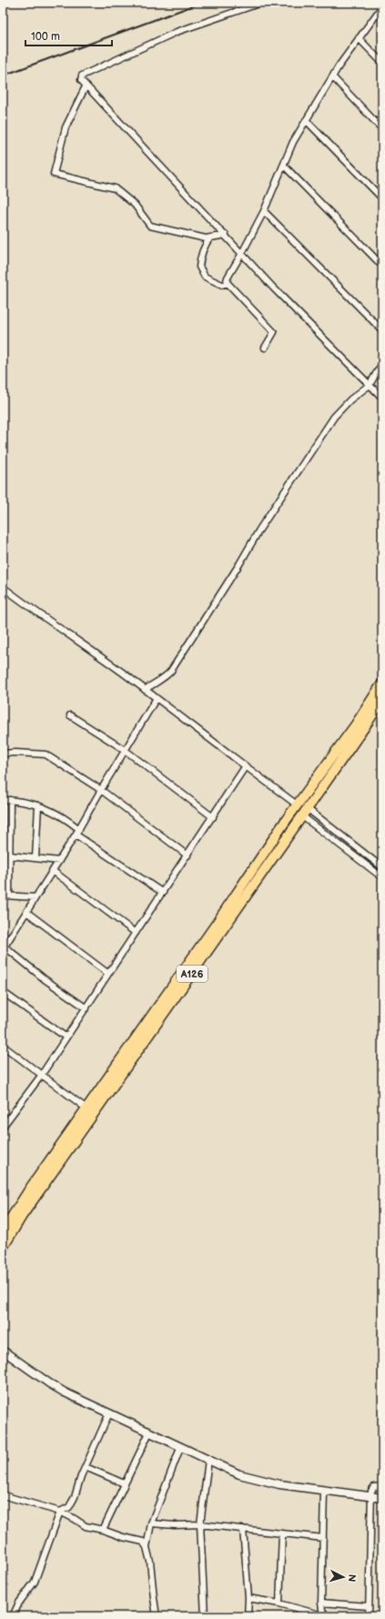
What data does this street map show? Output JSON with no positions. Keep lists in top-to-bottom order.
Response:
{
  "streets": {
    "highway": ["A126"]
  },
  "scale_bar": "100 m",
  "north": "right"
}
